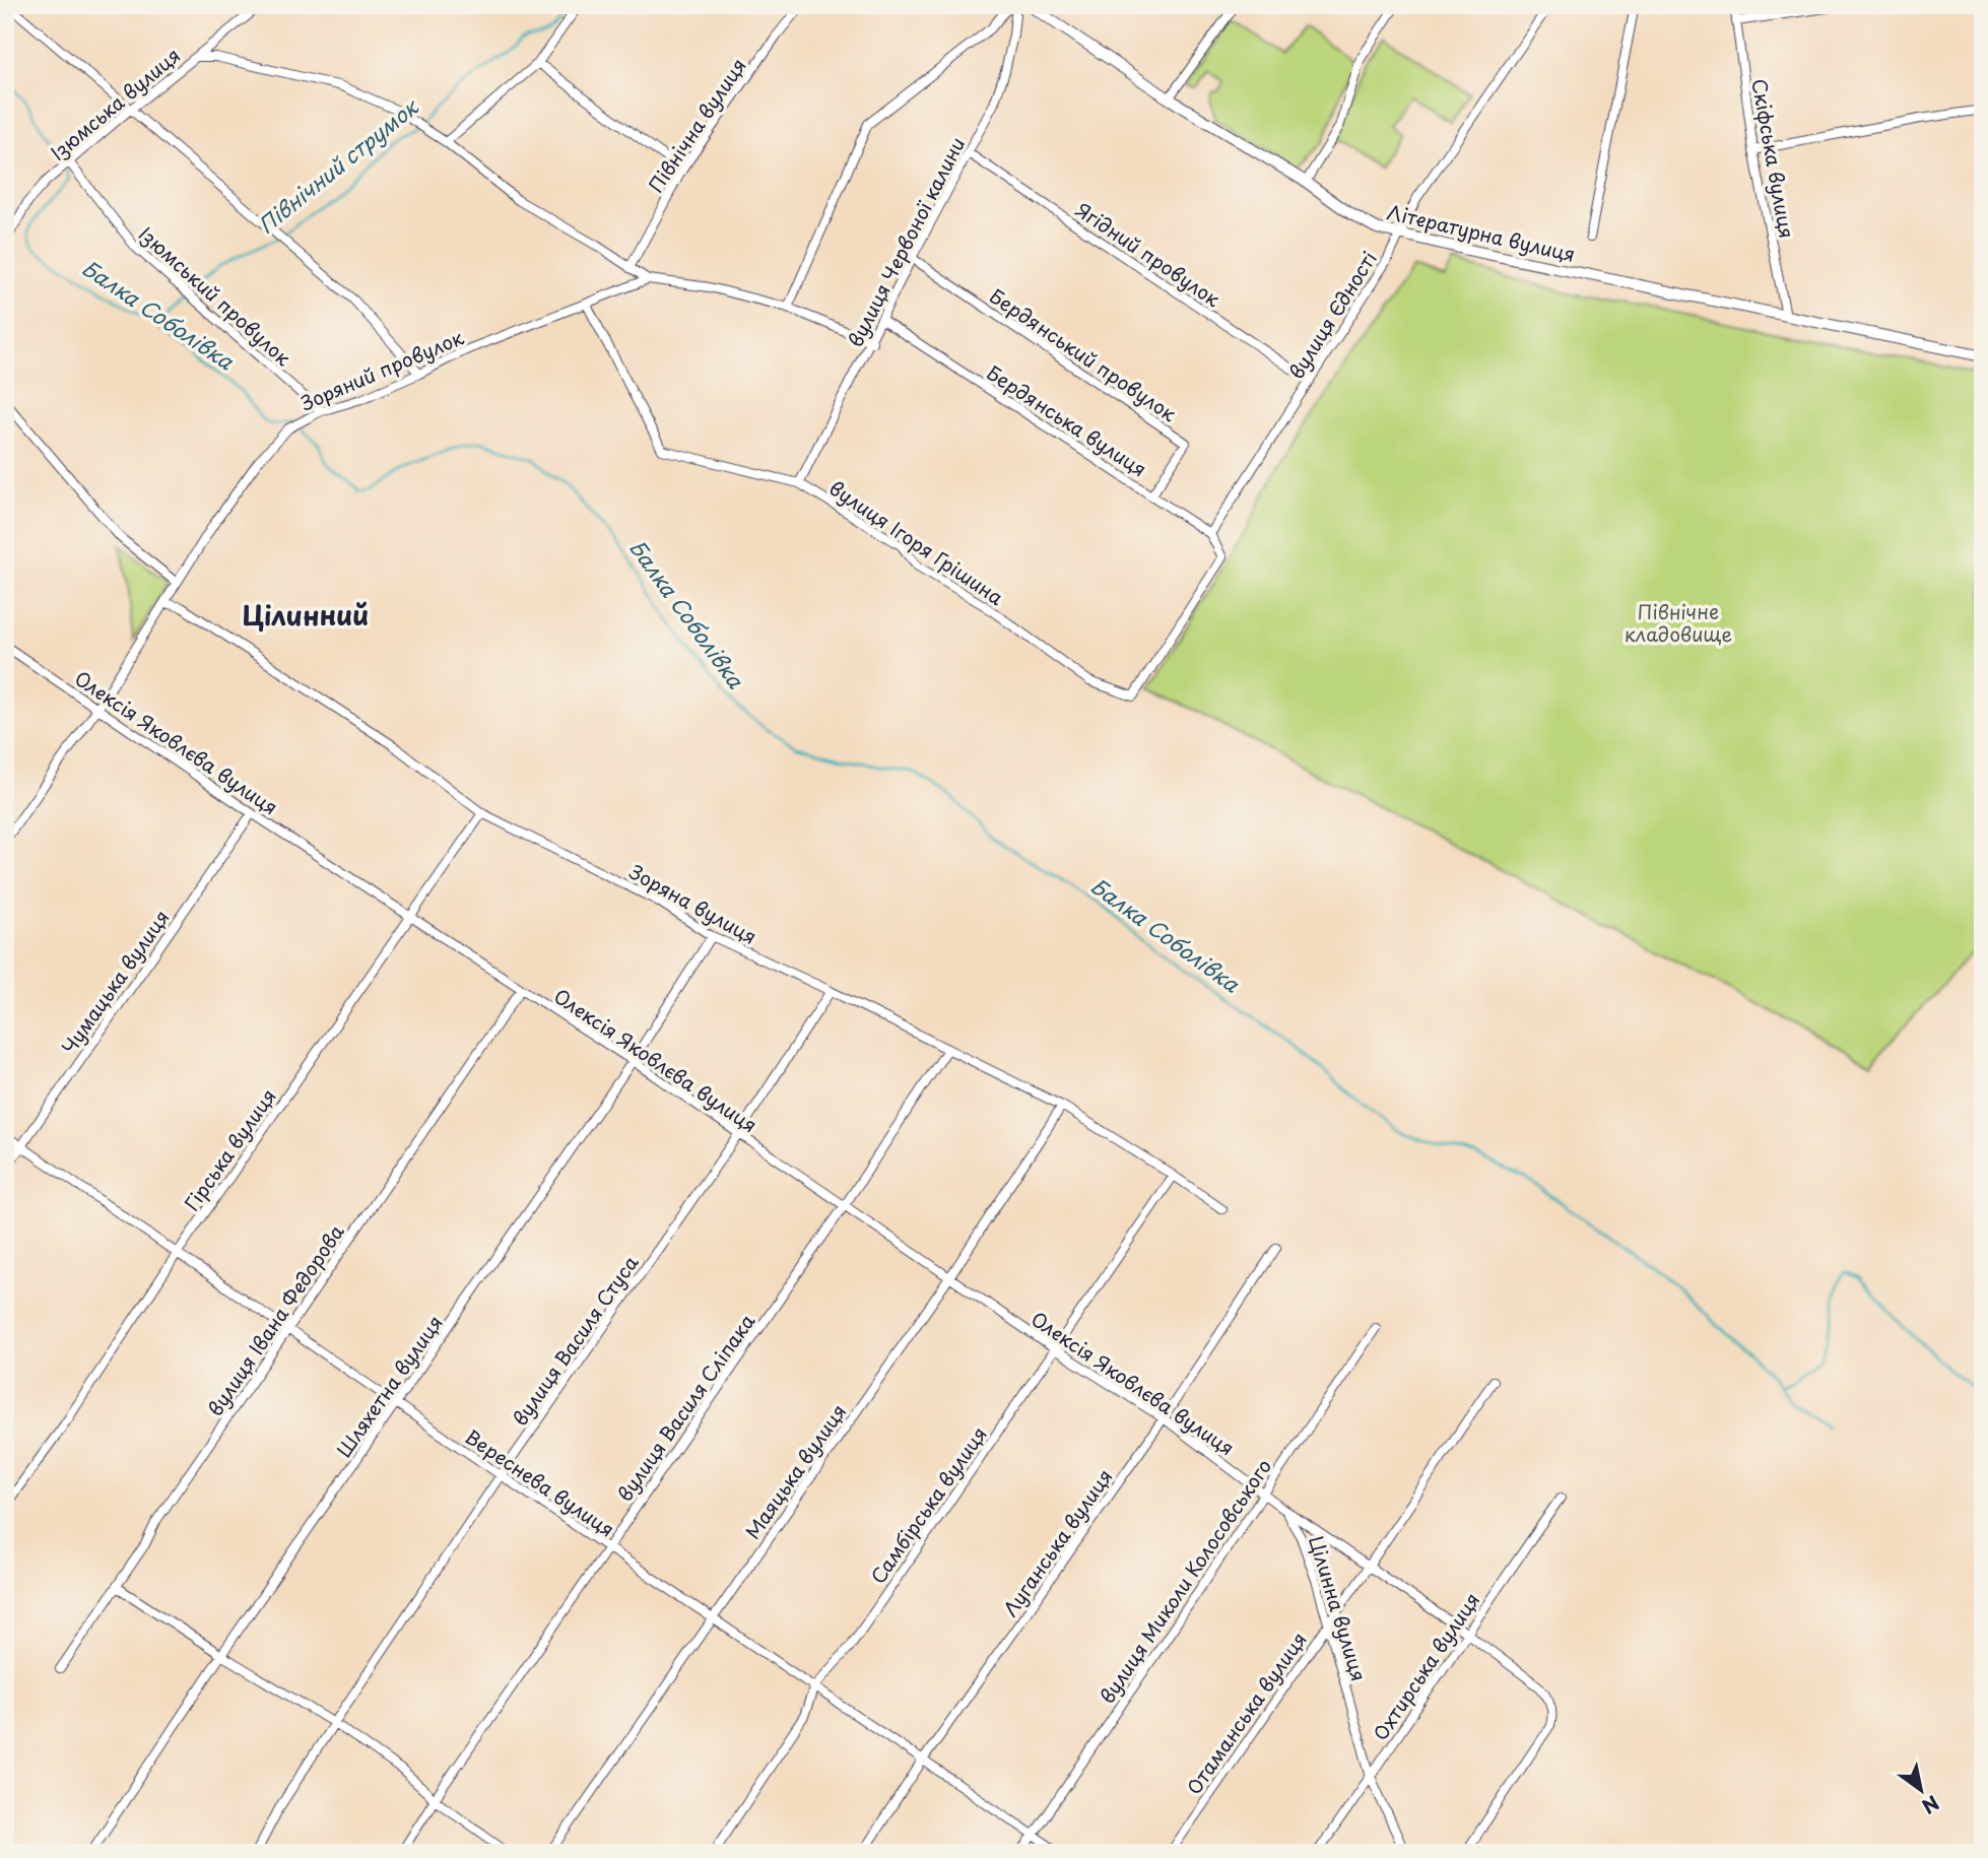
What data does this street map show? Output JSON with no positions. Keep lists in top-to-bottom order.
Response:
{
  "streets": {
    "street": [
      "Ізюмська вулиця",
      "Північна вулиця",
      "Скіфська вулиця",
      "Літературна вулиця",
      "вулиця Червоної калини",
      "Ягідний провулок",
      "Ізюмський провулок",
      "вулиця Єдності",
      "Бердянський провулок",
      "Зоряний провулок",
      "Бердянська вулиця",
      "вулиця Ігоря Грішина",
      "Олексія Яковлєва вулиця",
      "Зоряна вулиця",
      "Чумацька вулиця",
      "Гірська вулиця",
      "вулиця Івана Федорова",
      "вулиця Василя Стуса",
      "Шляхетна вулиця",
      "вулиця Василя Сліпака",
      "Маяцька вулиця",
      "Вереснева вулиця",
      "Самбірська вулиця",
      "Луганська вулиця",
      "вулиця Миколи Колосовського",
      "Цілинна вулиця",
      "Охтирська вулиця",
      "Отаманська вулиця"
    ]
  },
  "crossings": [
    ["Ізюмська вулиця", "Ізюмський провулок"],
    ["Скіфська вулиця", "Літературна вулиця"],
    ["Літературна вулиця", "вулиця Єдності"],
    ["вулиця Червоної калини", "Ягідний провулок"],
    ["вулиця Червоної калини", "Бердянський провулок"],
    ["вулиця Червоної калини", "Бердянська вулиця"],
    ["вулиця Червоної калини", "вулиця Ігоря Грішина"],
    ["Ягідний провулок", "вулиця Єдності"],
    ["Ізюмський провулок", "Зоряний провулок"],
    ["вулиця Єдності", "Бердянська вулиця"],
    ["Бердянський провулок", "Бердянська вулиця"],
    ["Зоряний провулок", "вулиця Ігоря Грішина"],
    ["Зоряний провулок", "Олексія Яковлєва вулиця"],
    ["Зоряний провулок", "Зоряна вулиця"],
    ["Бердянська вулиця", "вулиця Ігоря Грішина"],
    ["Олексія Яковлєва вулиця", "Чумацька вулиця"],
    ["Олексія Яковлєва вулиця", "Гірська вулиця"],
    ["Олексія Яковлєва вулиця", "вулиця Івана Федорова"],
    ["Олексія Яковлєва вулиця", "вулиця Василя Стуса"],
    ["Олексія Яковлєва вулиця", "Шляхетна вулиця"],
    ["Олексія Яковлєва вулиця", "вулиця Василя Сліпака"],
    ["Олексія Яковлєва вулиця", "Маяцька вулиця"],
    ["Олексія Яковлєва вулиця", "Самбірська вулиця"],
    ["Олексія Яковлєва вулиця", "Луганська вулиця"],
    ["Олексія Яковлєва вулиця", "вулиця Миколи Колосовського"],
    ["Олексія Яковлєва вулиця", "Цілинна вулиця"],
    ["Зоряна вулиця", "Гірська вулиця"],
    ["Зоряна вулиця", "вулиця Василя Стуса"],
    ["Зоряна вулиця", "Шляхетна вулиця"],
    ["Зоряна вулиця", "вулиця Василя Сліпака"],
    ["Зоряна вулиця", "Маяцька вулиця"],
    ["Зоряна вулиця", "Самбірська вулиця"],
    ["Чумацька вулиця", "Вереснева вулиця"],
    ["Гірська вулиця", "Вереснева вулиця"],
    ["вулиця Івана Федорова", "Вереснева вулиця"],
    ["вулиця Василя Стуса", "Вереснева вулиця"],
    ["Шляхетна вулиця", "Вереснева вулиця"],
    ["вулиця Василя Сліпака", "Вереснева вулиця"],
    ["Маяцька вулиця", "Вереснева вулиця"],
    ["Вереснева вулиця", "Самбірська вулиця"],
    ["Вереснева вулиця", "Луганська вулиця"],
    ["Вереснева вулиця", "вулиця Миколи Колосовського"],
    ["Цілинна вулиця", "Охтирська вулиця"],
    ["Цілинна вулиця", "Отаманська вулиця"]
  ],
  "districts": ["Цілинний"],
  "water": ["Північний струмок", "Балка Соболівка"],
  "parks": ["Північне кладовище"],
  "north": "bottom right"
}
